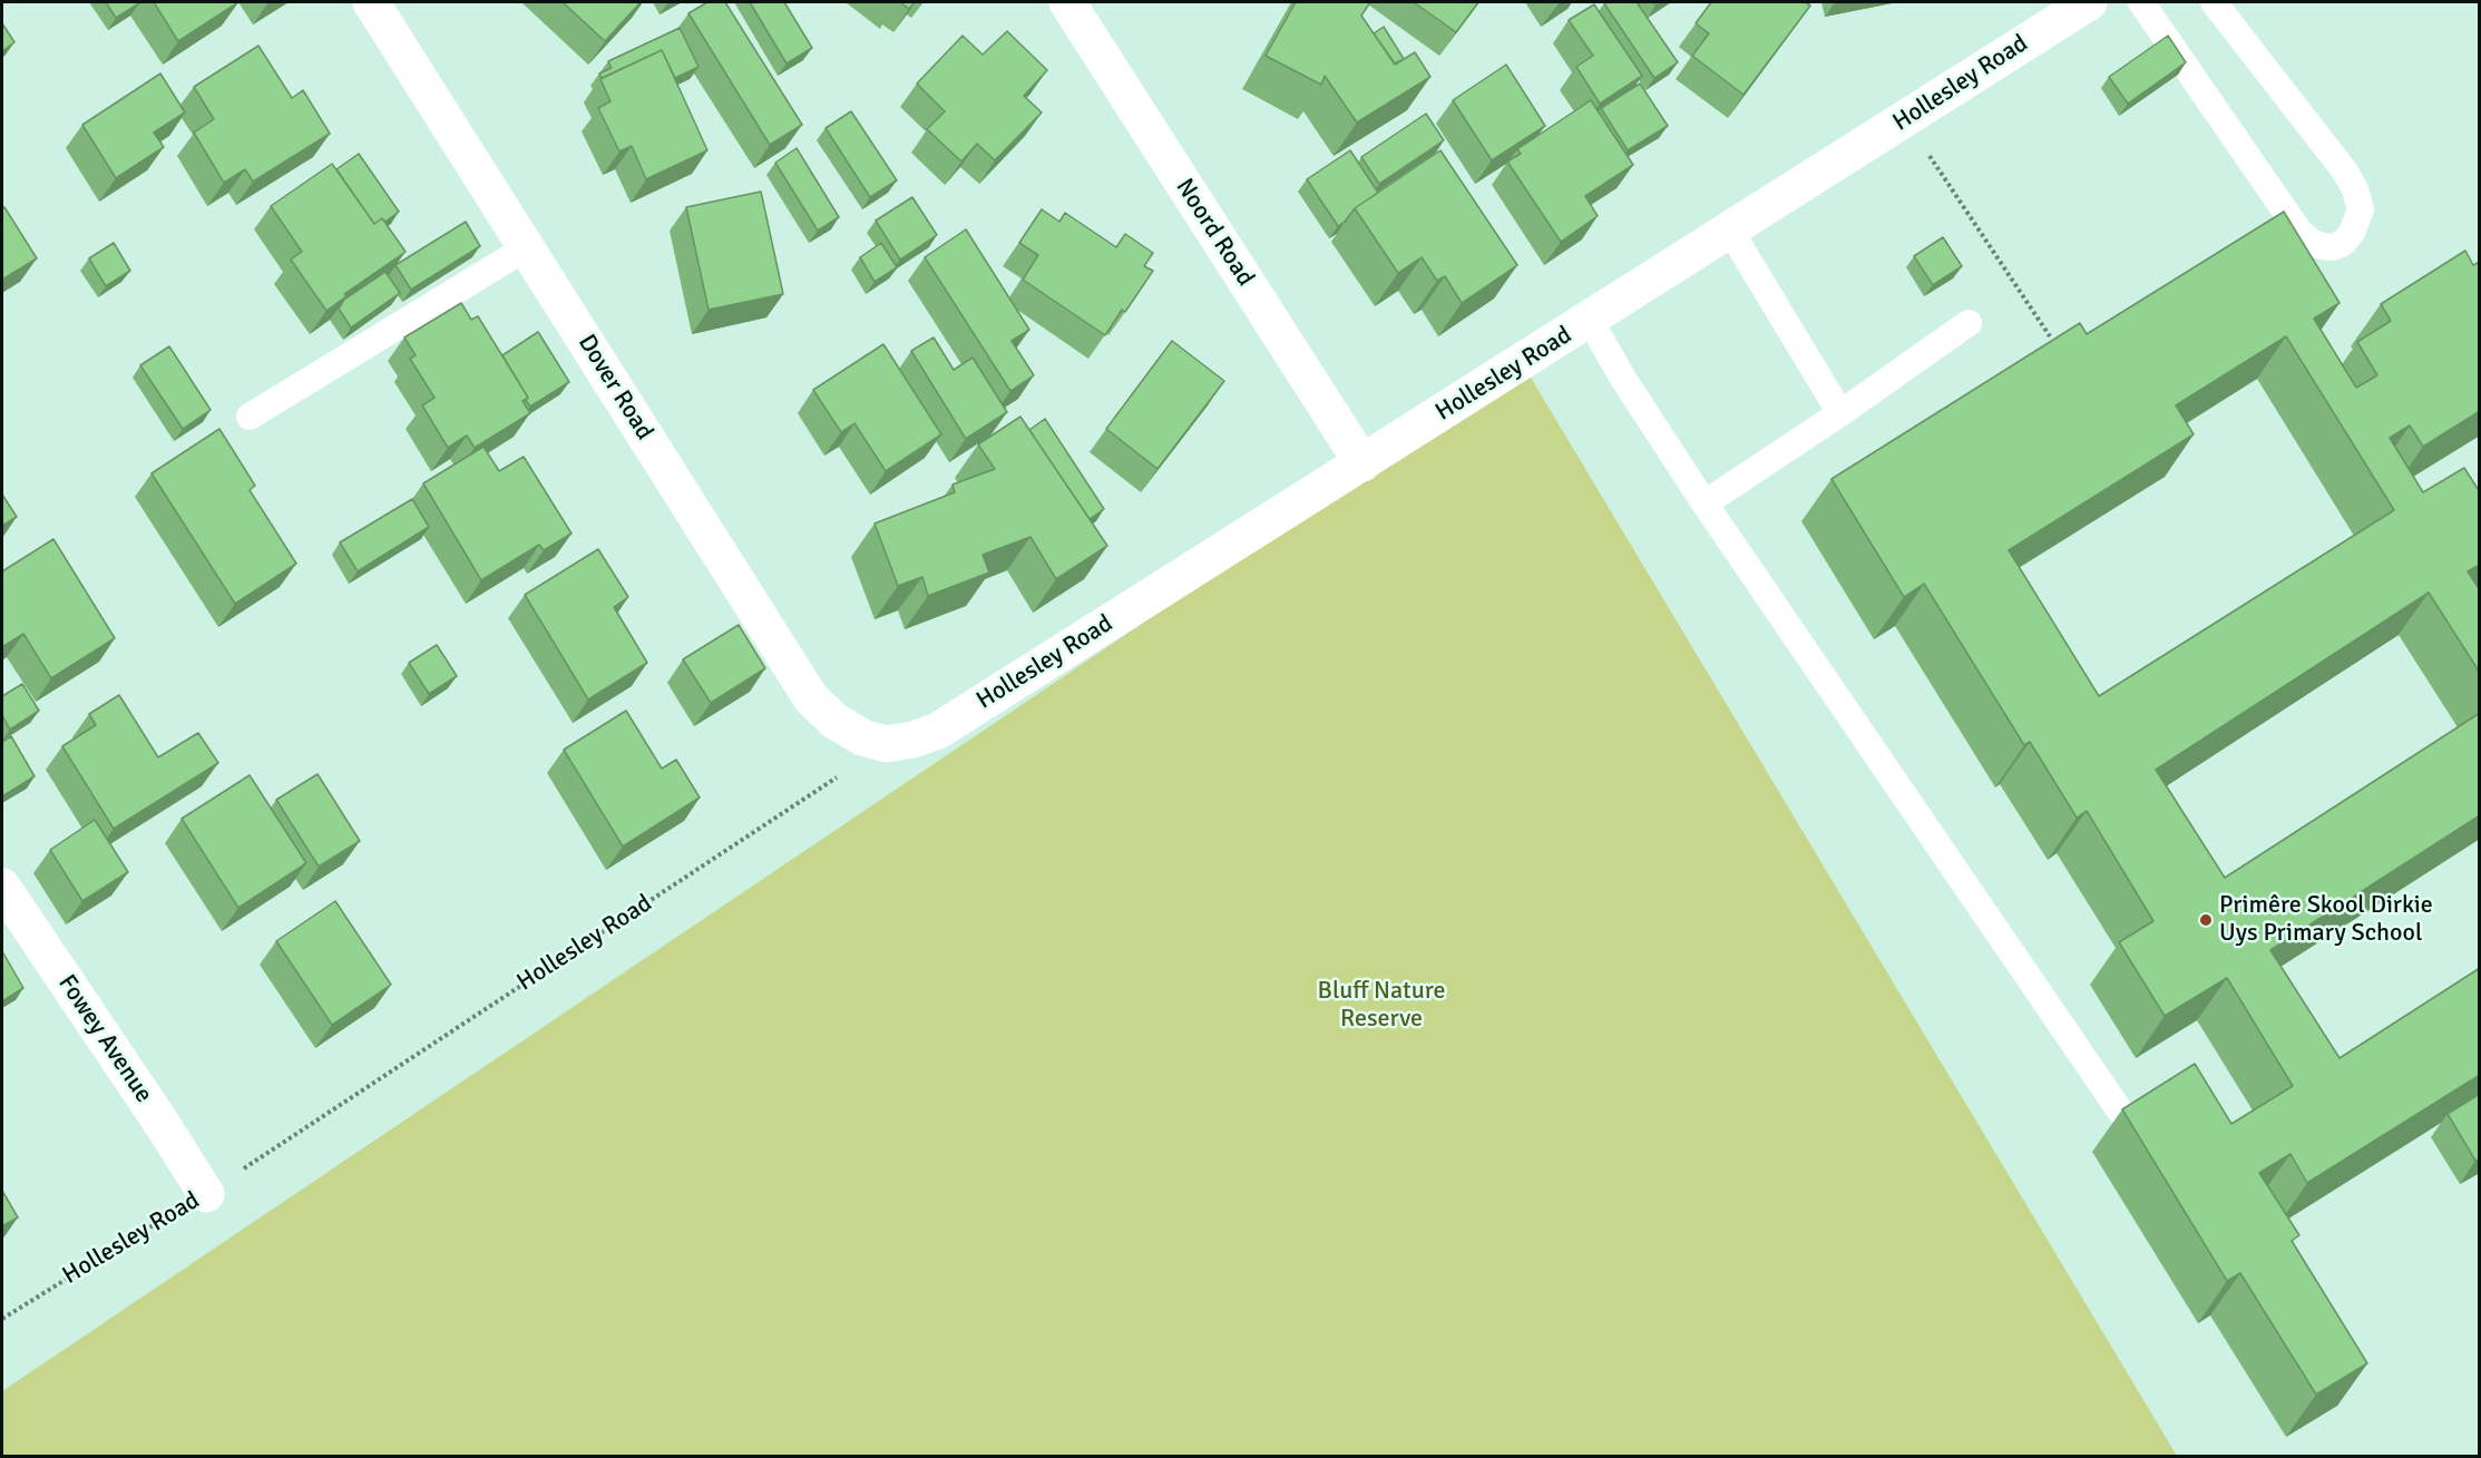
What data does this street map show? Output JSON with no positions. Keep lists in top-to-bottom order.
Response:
{
  "streets": {
    "street": [
      "Hollesley Road",
      "Noord Road",
      "Dover Road",
      "Fowey Avenue"
    ]
  },
  "crossings": [
    ["Hollesley Road", "Noord Road"],
    ["Hollesley Road", "Dover Road"],
    ["Hollesley Road", "Fowey Avenue"]
  ],
  "parks": ["Bluff Nature Reserve"],
  "places": ["Primêre Skool Dirkie Uys Primary School"]
}
